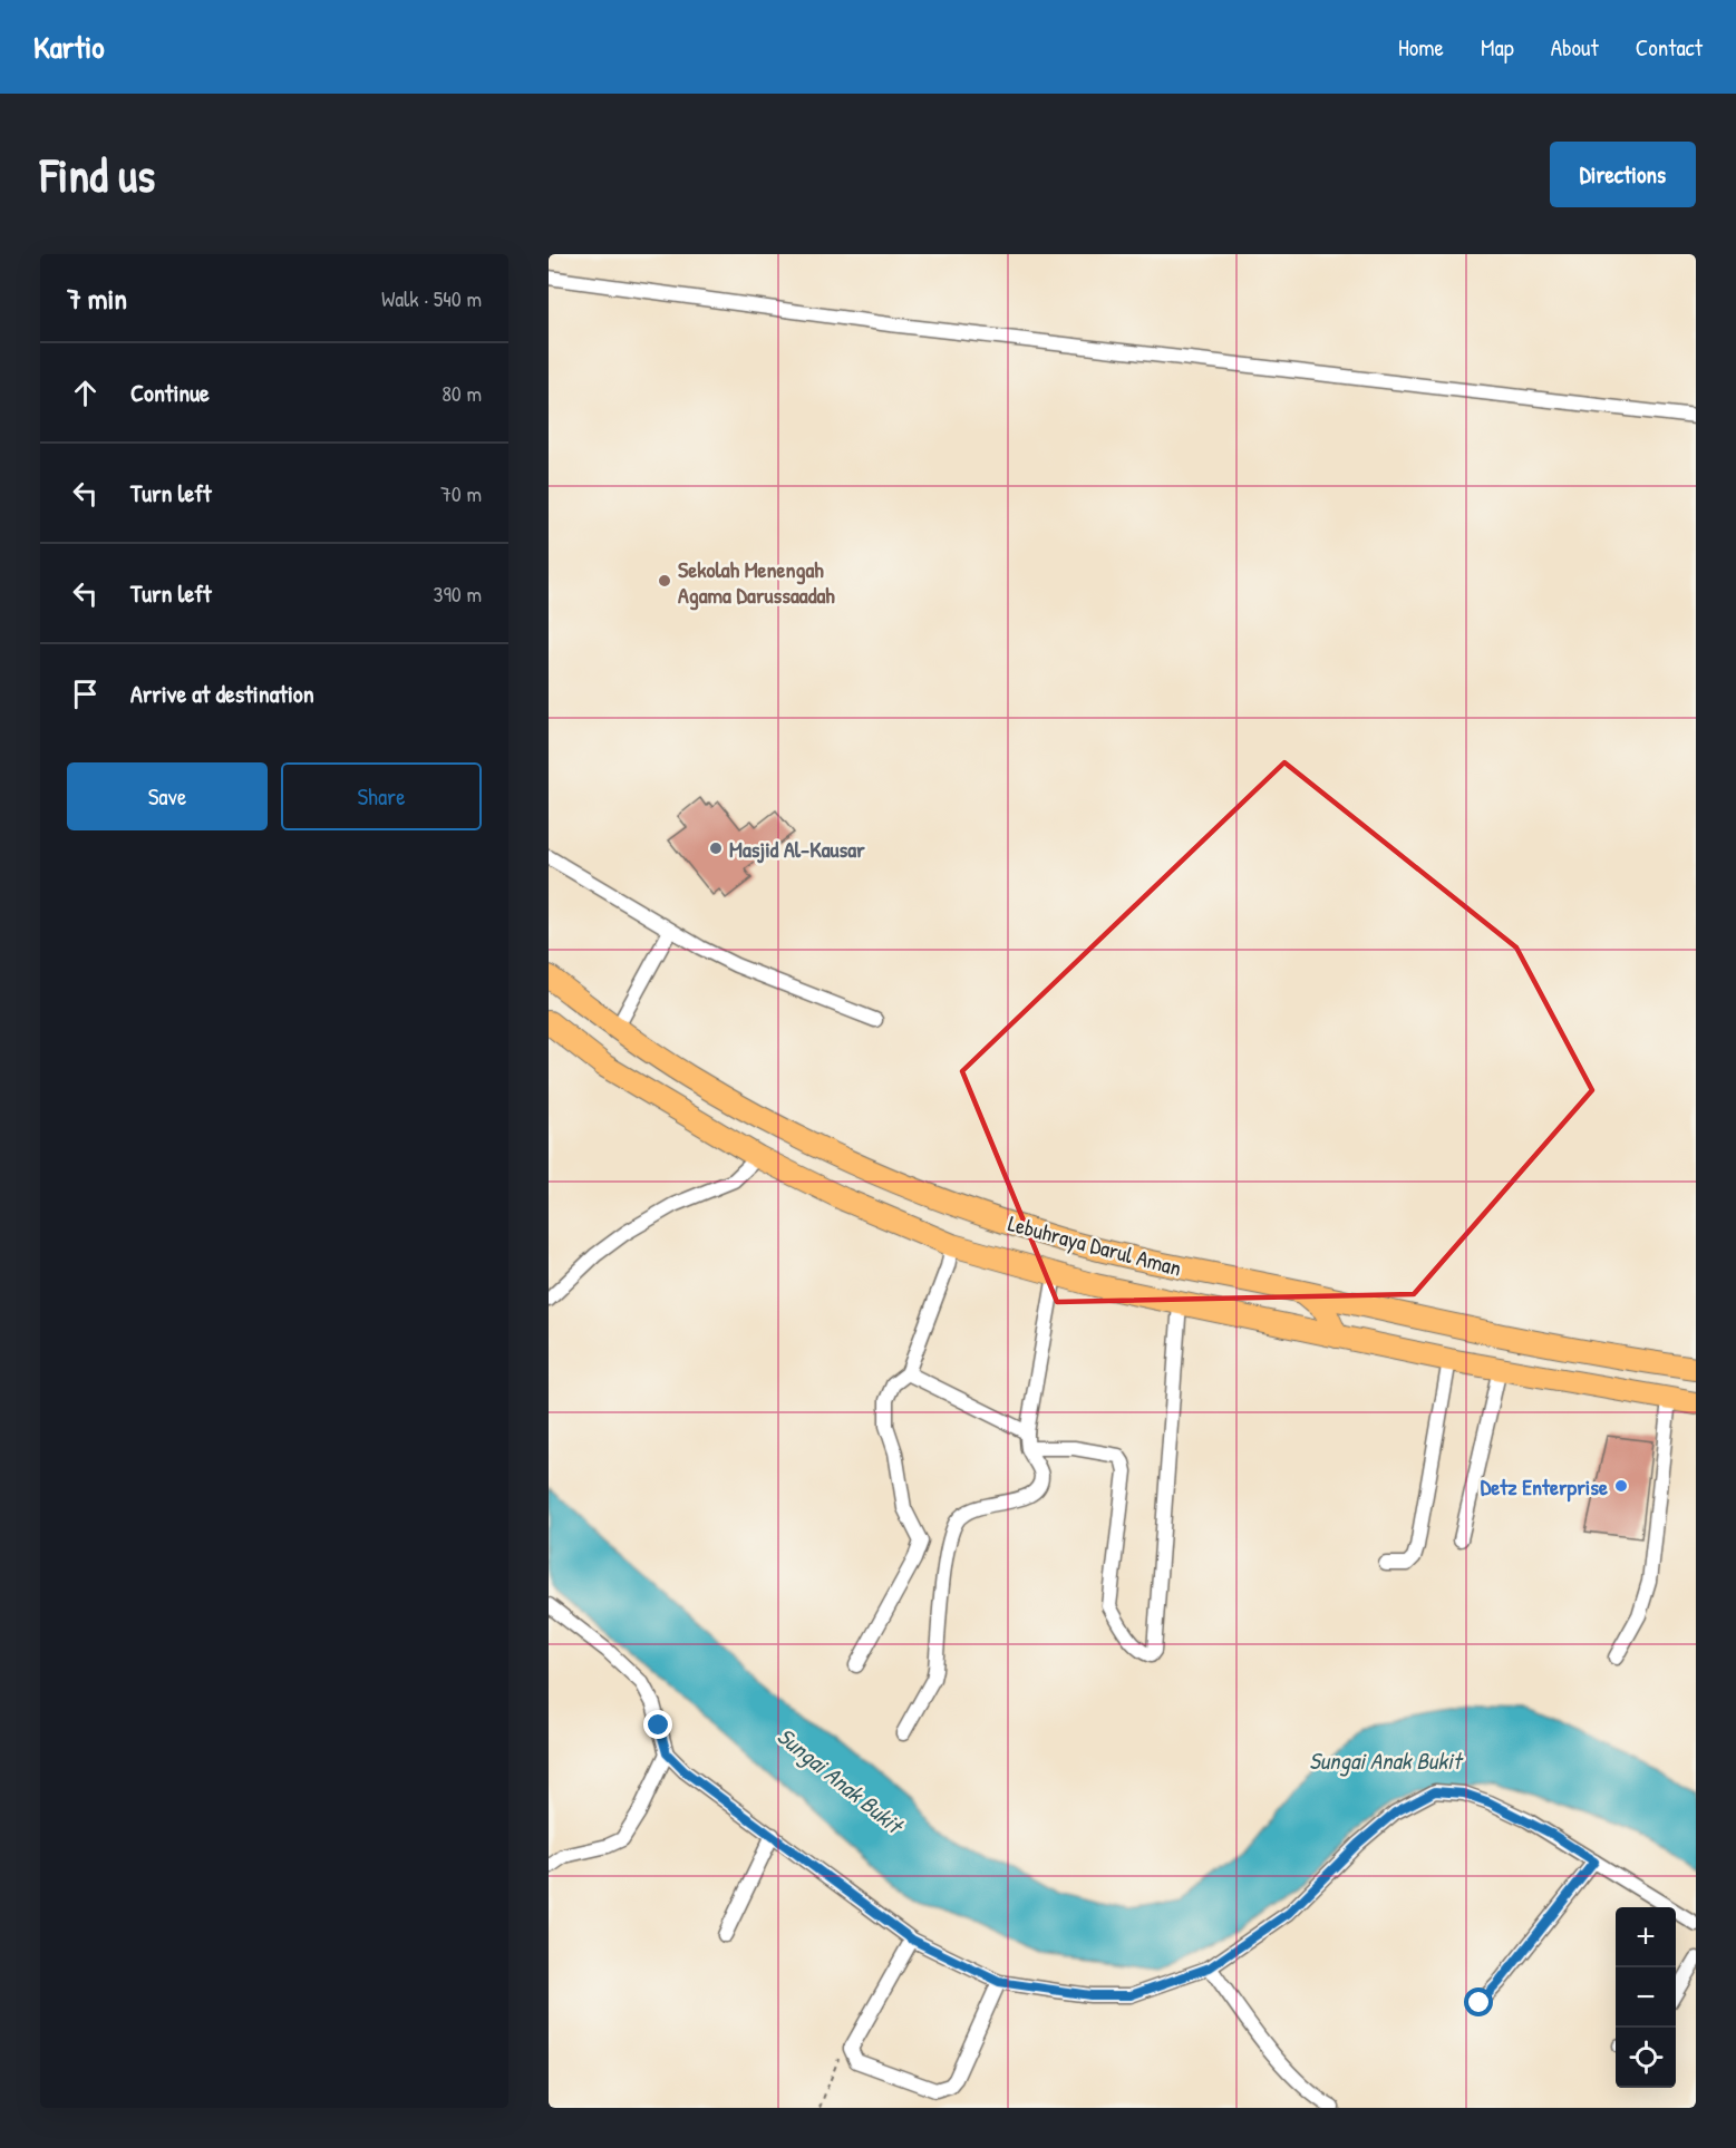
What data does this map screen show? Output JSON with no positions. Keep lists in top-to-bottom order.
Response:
{
  "streets": {
    "highway": ["Lebuhraya Darul Aman"]
  },
  "water": ["Sungai Anak Bukit"],
  "places": ["Sekolah Menengah Agama Darussaadah", "Masjid Al-Kausar", "Detz Enterprise"],
  "page": {
    "header": "Kartio",
    "nav": [
      "Home",
      "Map",
      "About",
      "Contact"
    ],
    "buttons": [
      "Directions",
      ["Save", "Share"]
    ],
    "title": "Find us",
    "heading": ["7 min", "Walk · 540 m"],
    "list": [
      ["Continue", "80 m"],
      ["Turn left", "70 m"],
      ["Turn left", "390 m"],
      "Arrive at destination"
    ],
    "map_buttons": ["+", "−"]
  }
}
